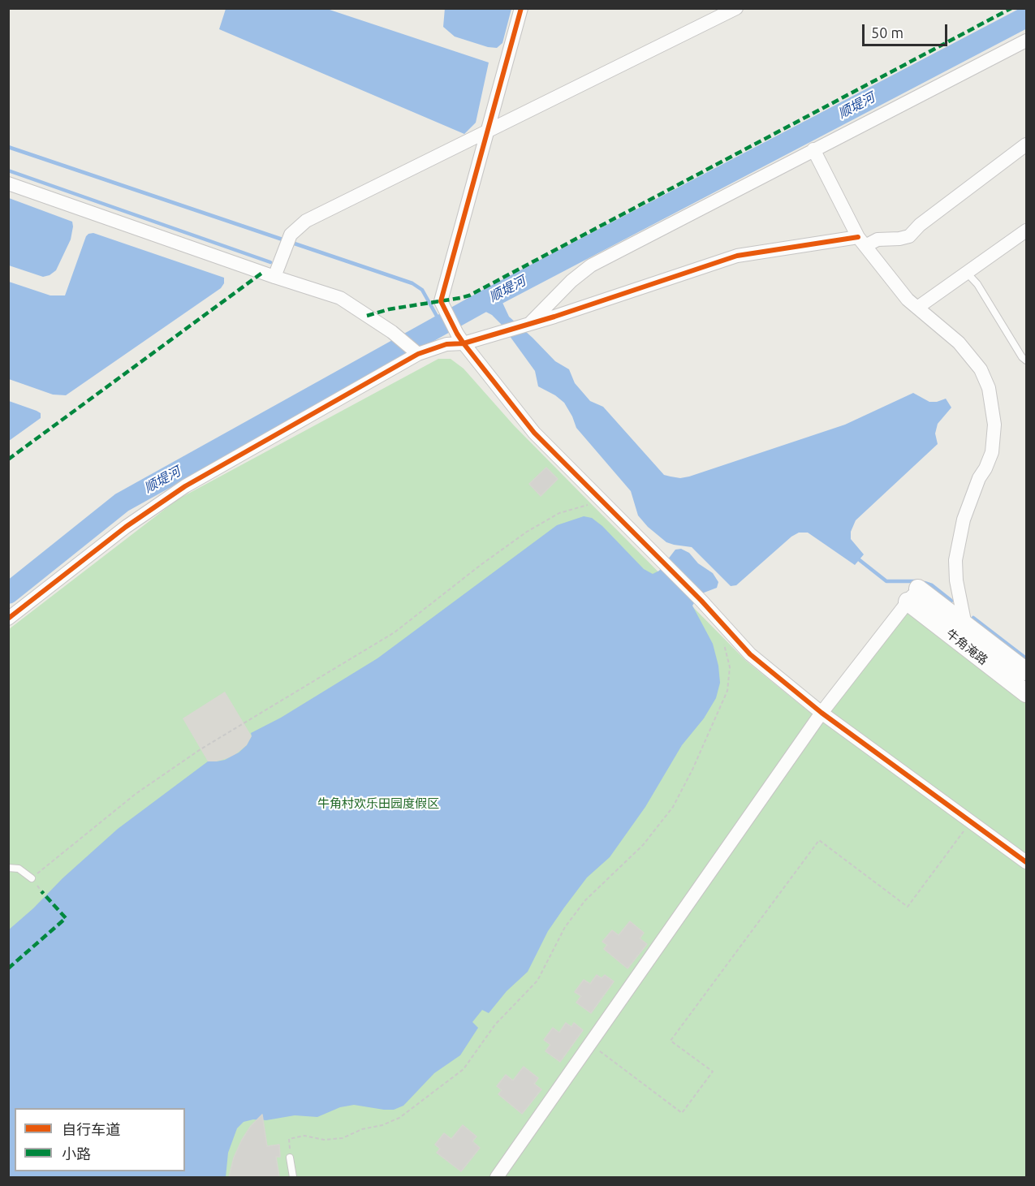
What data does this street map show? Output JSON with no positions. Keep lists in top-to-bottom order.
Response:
{
  "streets": {
    "street": ["牛角淹路"]
  },
  "water": ["顺堤河"],
  "parks": ["牛角村欢乐田园度假区"],
  "legend": ["自行车道", "小路"],
  "scale_bar": "50 m"
}
